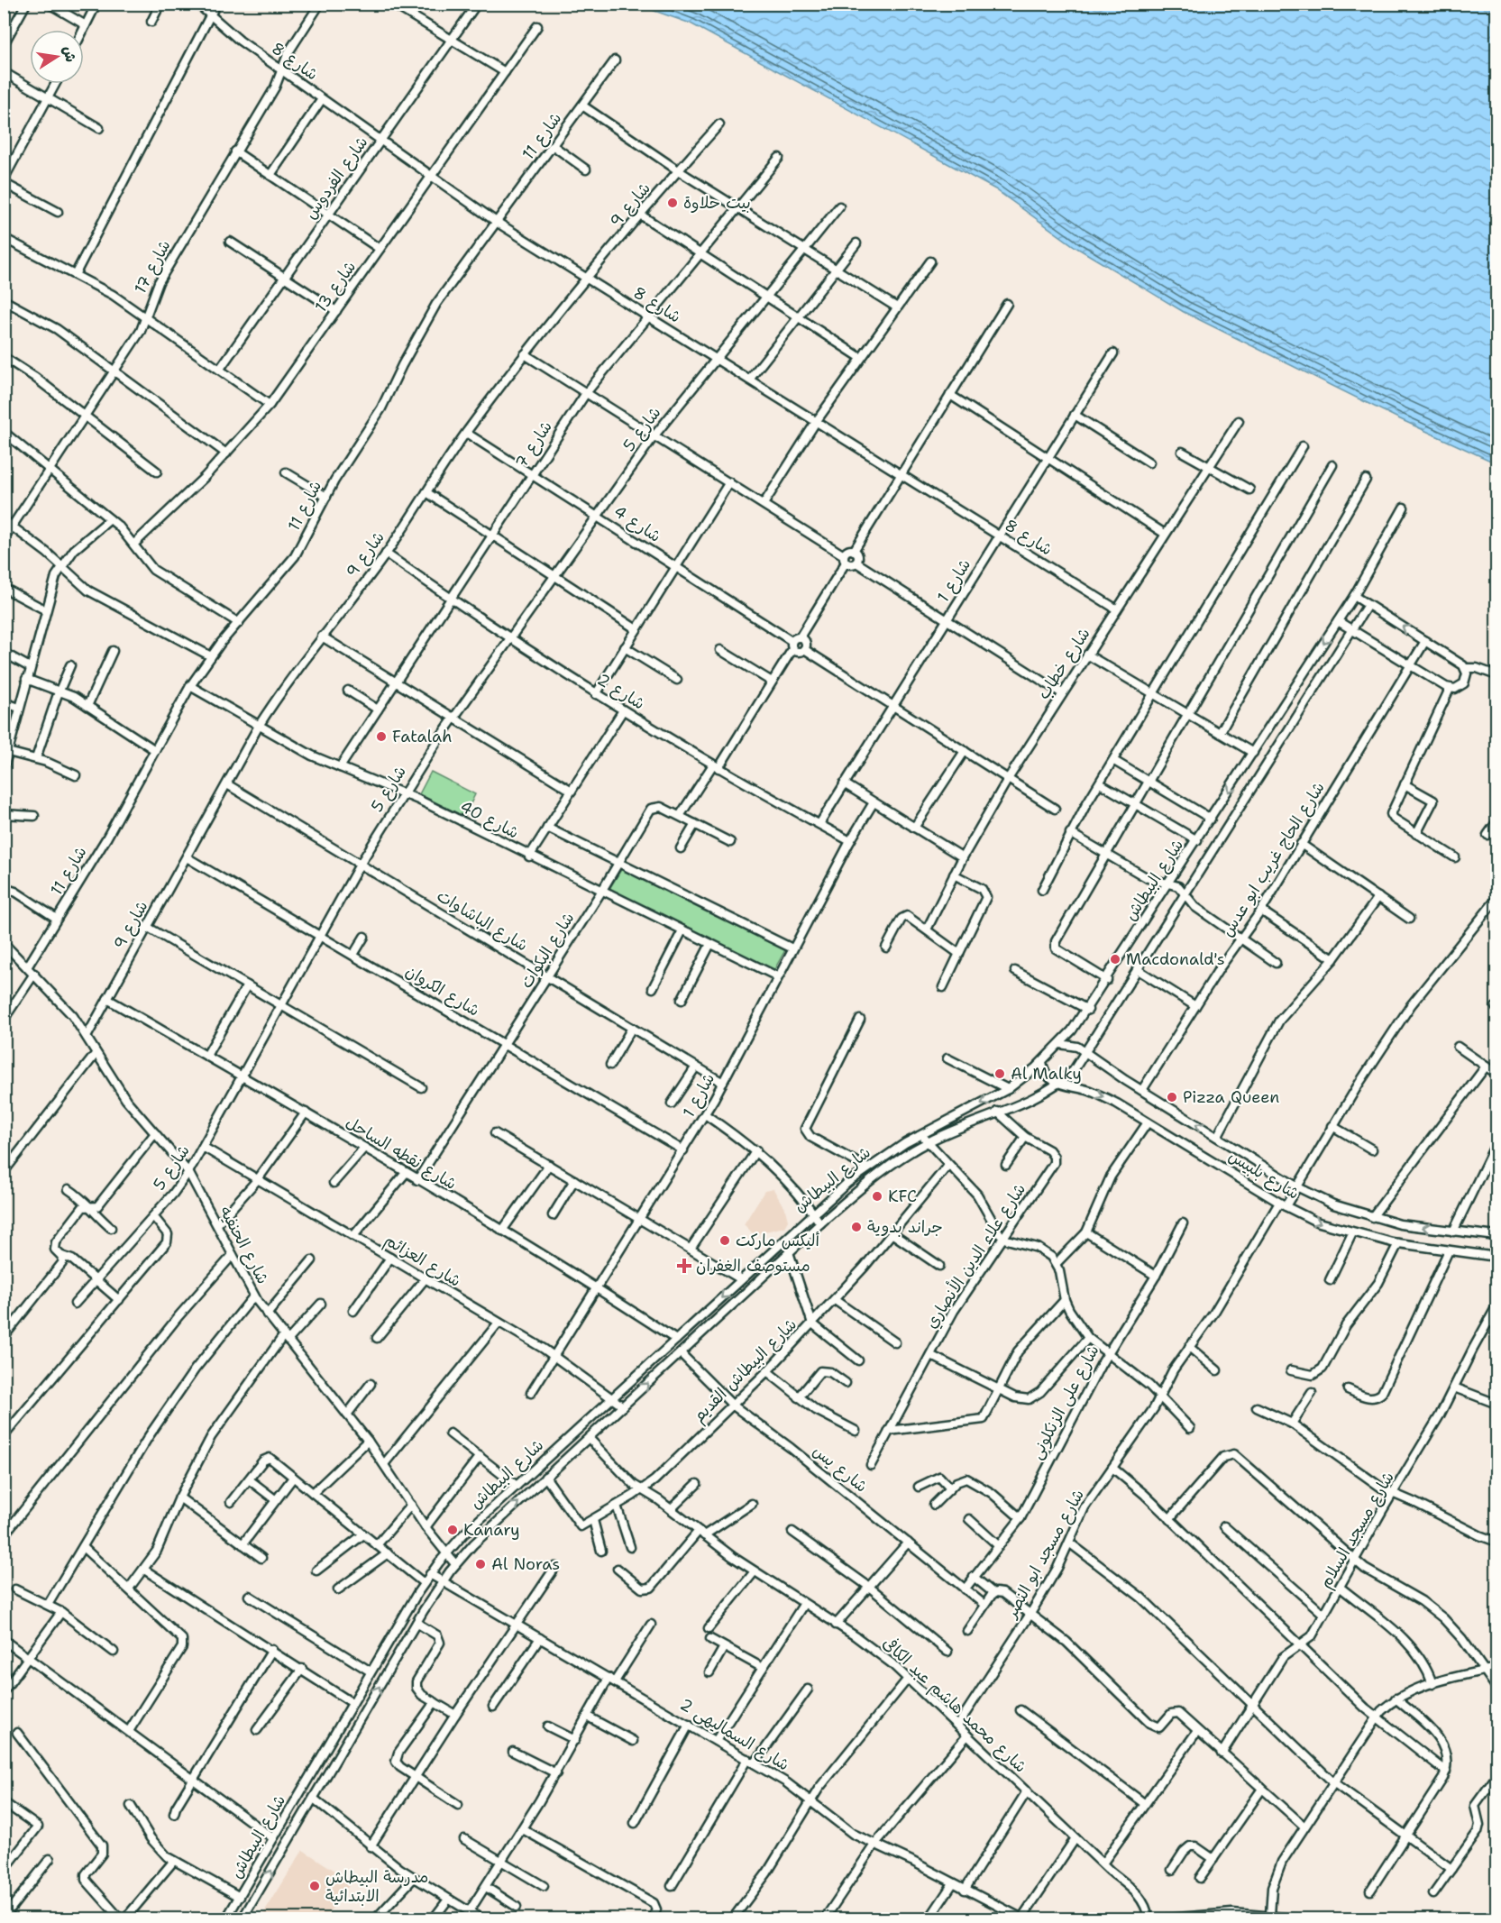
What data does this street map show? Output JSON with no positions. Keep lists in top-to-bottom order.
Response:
{
  "streets": {
    "street": [
      "شارع 8",
      "شارع 11",
      "شارع الفردوس",
      "شارع 9",
      "شارع 17",
      "شارع 13",
      "شارع 5",
      "شارع 7",
      "شارع 4",
      "شارع 1",
      "شارع خطاب",
      "شارع 2",
      "شارع 40",
      "شارع الحاج غريب ابو عدس",
      "شارع البيطاش",
      "شارع الباشاوات",
      "شارع البكوات",
      "شارع الكروان",
      "شارع نقطه الساحل",
      "شارع بلبيس",
      "شارع الحنفيه",
      "شارع علاء الدين الأنصاري",
      "شارع العزائم",
      "شارع البيطاش القديم",
      "شارع على الزنكلونى",
      "شارع يس",
      "شارع مسجد السلام",
      "شارع مسجد ابو النصر",
      "شارع محمد هاشم عبد الكافى",
      "شارع السماليهى 2"
    ]
  },
  "crossings": [
    ["شارع 8", "شارع 11"],
    ["شارع 8", "شارع الفردوس"],
    ["شارع 8", "شارع 9"],
    ["شارع 8", "شارع 17"],
    ["شارع 8", "شارع 13"],
    ["شارع 8", "شارع 5"],
    ["شارع 8", "شارع 7"],
    ["شارع 8", "شارع 1"],
    ["شارع 8", "شارع خطاب"],
    ["شارع 11", "شارع 40"],
    ["شارع 11", "شارع الحنفيه"],
    ["شارع 9", "شارع 4"],
    ["شارع 9", "شارع 2"],
    ["شارع 9", "شارع 40"],
    ["شارع 9", "شارع الباشاوات"],
    ["شارع 9", "شارع الكروان"],
    ["شارع 9", "شارع نقطه الساحل"],
    ["شارع 9", "شارع الحنفيه"],
    ["شارع 5", "شارع 4"],
    ["شارع 5", "شارع 2"],
    ["شارع 5", "شارع 40"],
    ["شارع 5", "شارع الباشاوات"],
    ["شارع 5", "شارع الكروان"],
    ["شارع 5", "شارع نقطه الساحل"],
    ["شارع 5", "شارع الحنفيه"],
    ["شارع 5", "شارع العزائم"],
    ["شارع 7", "شارع 4"],
    ["شارع 7", "شارع 2"],
    ["شارع 7", "شارع 40"],
    ["شارع 1", "شارع 2"],
    ["شارع 1", "شارع 40"],
    ["شارع 1", "شارع الباشاوات"],
    ["شارع 1", "شارع الكروان"],
    ["شارع 1", "شارع نقطه الساحل"],
    ["شارع 1", "شارع العزائم"],
    ["شارع 40", "شارع البكوات"],
    ["شارع الحاج غريب ابو عدس", "شارع بلبيس"],
    ["شارع البيطاش", "شارع نقطه الساحل"],
    ["شارع البيطاش", "شارع بلبيس"],
    ["شارع البيطاش", "شارع الحنفيه"],
    ["شارع البيطاش", "شارع علاء الدين الأنصاري"],
    ["شارع البيطاش", "شارع العزائم"],
    ["شارع البيطاش", "شارع يس"],
    ["شارع البيطاش", "شارع محمد هاشم عبد الكافى"],
    ["شارع البيطاش", "شارع السماليهى 2"],
    ["شارع الباشاوات", "شارع البكوات"],
    ["شارع البكوات", "شارع الكروان"],
    ["شارع البكوات", "شارع نقطه الساحل"],
    ["شارع بلبيس", "شارع مسجد ابو النصر"],
    ["شارع البيطاش القديم", "شارع يس"],
    ["شارع البيطاش القديم", "شارع محمد هاشم عبد الكافى"],
    ["شارع على الزنكلونى", "شارع يس"],
    ["شارع مسجد ابو النصر", "شارع محمد هاشم عبد الكافى"]
  ],
  "places": {
    "other": [
      "بيت حلاوة",
      "Fatalah",
      "Macdonald's",
      "Al Malky",
      "Pizza Queen",
      "KFC",
      "جراند بدوية",
      "أليكس ماركت",
      "Kanary",
      "Al Noras",
      "مدرسة البيطاش الابتدائية"
    ],
    "health": ["مستوصف الغفران"]
  },
  "north": "right"
}
